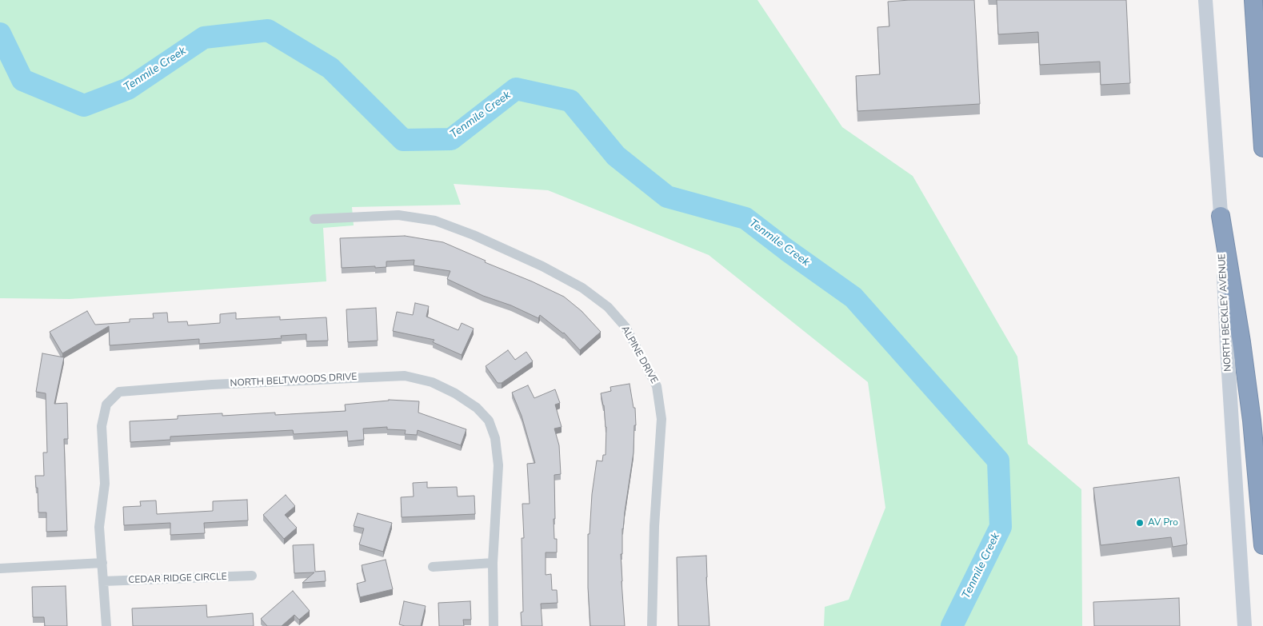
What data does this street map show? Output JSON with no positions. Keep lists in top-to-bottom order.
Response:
{
  "streets": {
    "main road": ["NORTH BECKLEY AVENUE"],
    "street": ["ALPINE DRIVE", "NORTH BELTWOODS DRIVE", "CEDAR RIDGE CIRCLE"]
  },
  "crossings": [
    ["NORTH BELTWOODS DRIVE", "CEDAR RIDGE CIRCLE"]
  ],
  "water": ["Tenmile Creek"],
  "places": ["AV Pro"]
}
